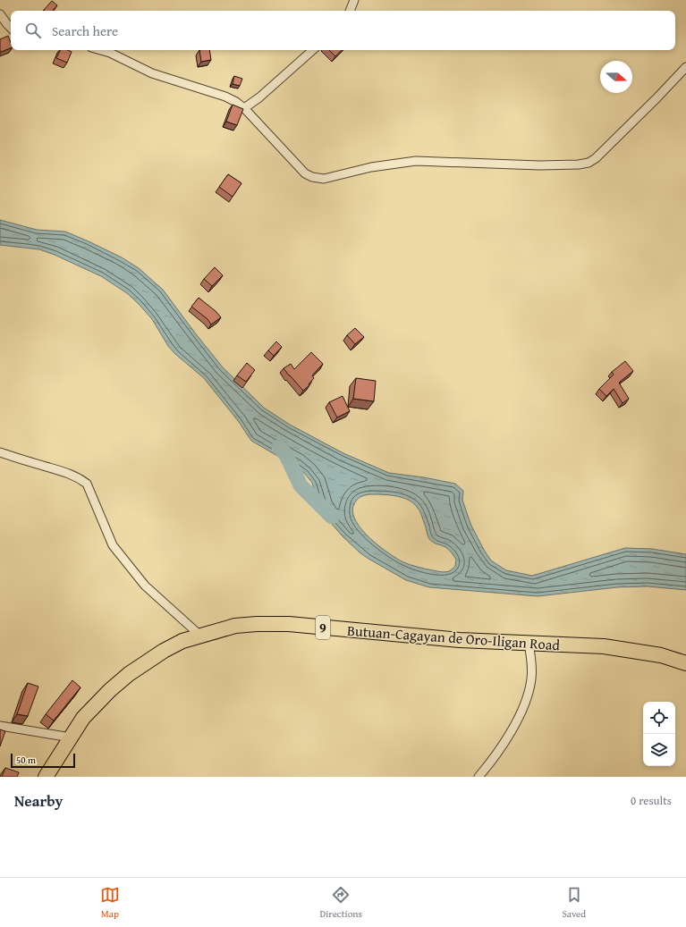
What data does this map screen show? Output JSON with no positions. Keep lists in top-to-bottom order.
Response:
{
  "streets": {
    "highway": ["9", "Butuan-Cagayan de Oro-Iligan Road"]
  },
  "scale_bar": "50 m",
  "north": "right",
  "page": {
    "search": "Search here",
    "scale": "50 m",
    "heading": ["Nearby", "0 results"],
    "nav": ["Map", "Directions", "Saved"]
  }
}
